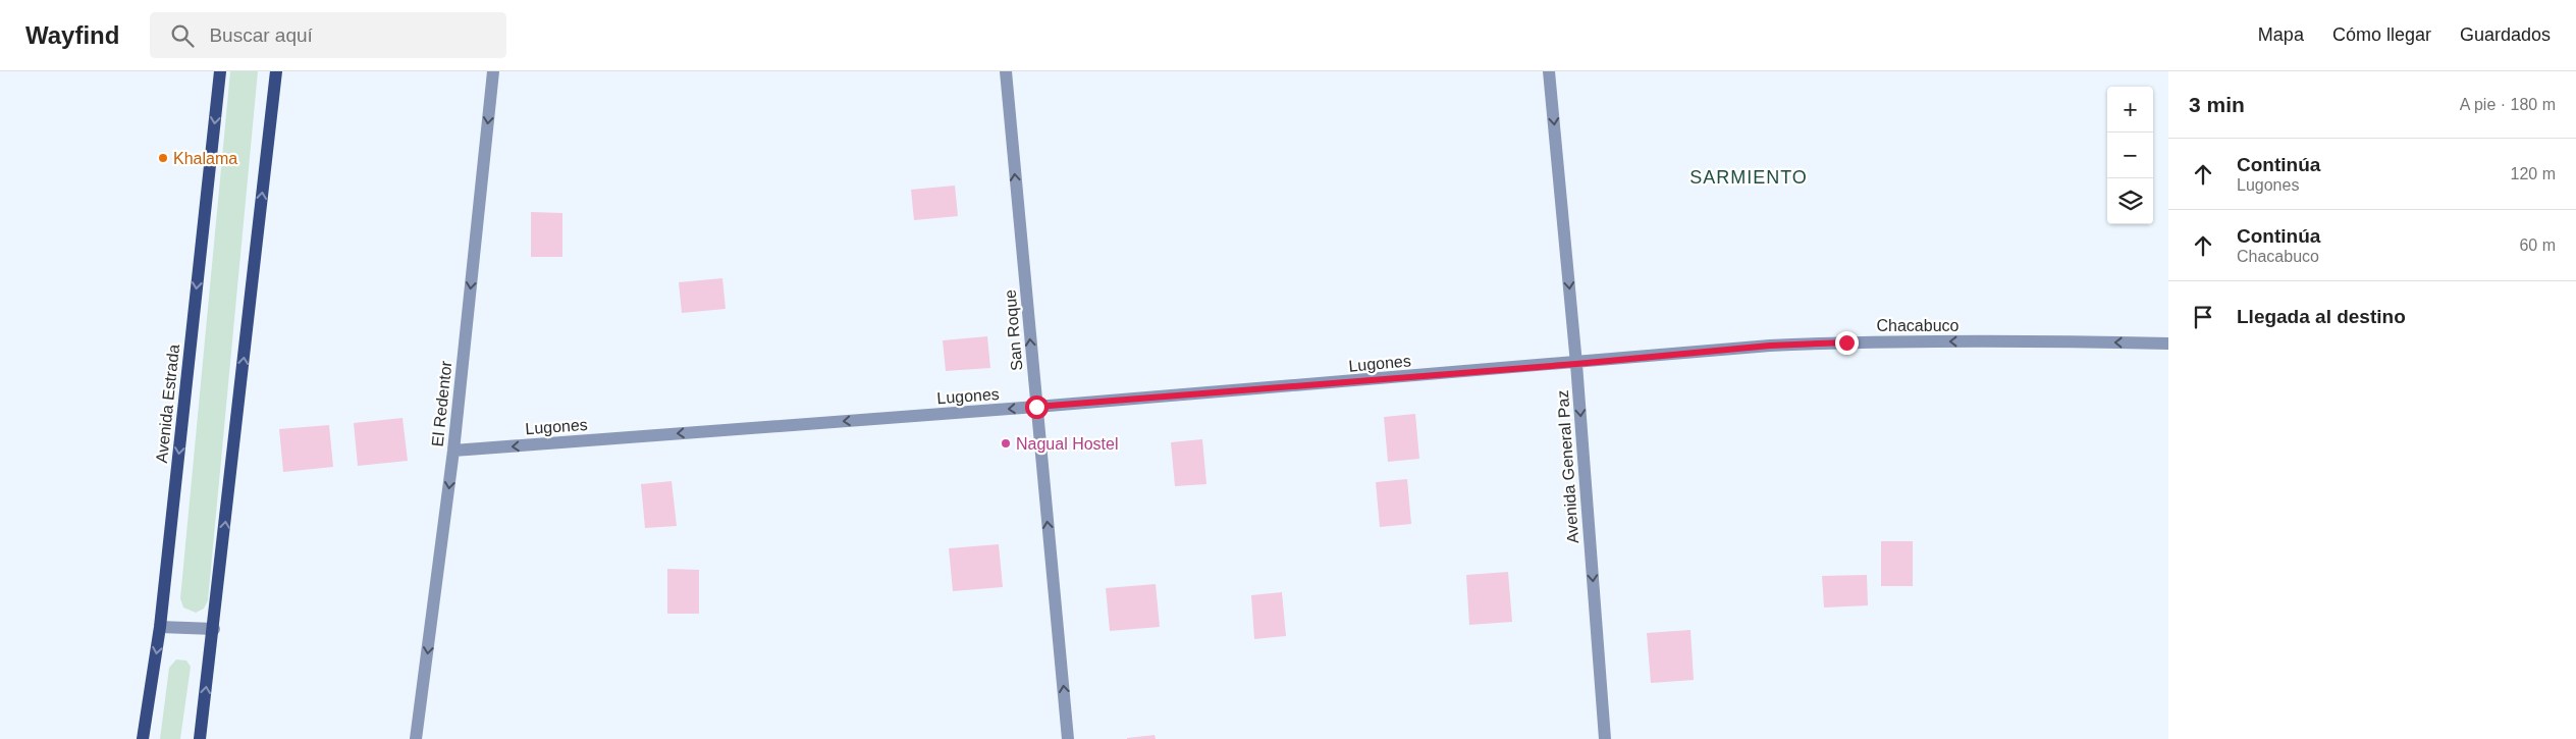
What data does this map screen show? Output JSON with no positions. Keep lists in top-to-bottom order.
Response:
{
  "streets": {
    "main road": ["Avenida Estrada"],
    "street": [
      "Chacabuco",
      "San Roque",
      "Lugones",
      "El Redentor",
      "Avenida General Paz"
    ]
  },
  "crossings": [
    ["Chacabuco", "Lugones"],
    ["Chacabuco", "Avenida General Paz"],
    ["San Roque", "Lugones"],
    ["Lugones", "El Redentor"],
    ["Lugones", "Avenida General Paz"]
  ],
  "one_way": [
    "Chacabuco",
    "San Roque",
    "Lugones",
    "El Redentor",
    "Avenida General Paz"
  ],
  "districts": ["SARMIENTO"],
  "places": ["Khalama", "Nagual Hostel"],
  "page": {
    "header": "Wayfind",
    "search": "Buscar aquí",
    "nav": ["Mapa", "Cómo llegar", "Guardados"],
    "heading": ["3 min", "A pie · 180 m"],
    "map_buttons": ["+", "−"],
    "list": [
      ["Continúa", "Lugones", "120 m"],
      ["Continúa", "Chacabuco", "60 m"],
      "Llegada al destino"
    ]
  }
}
